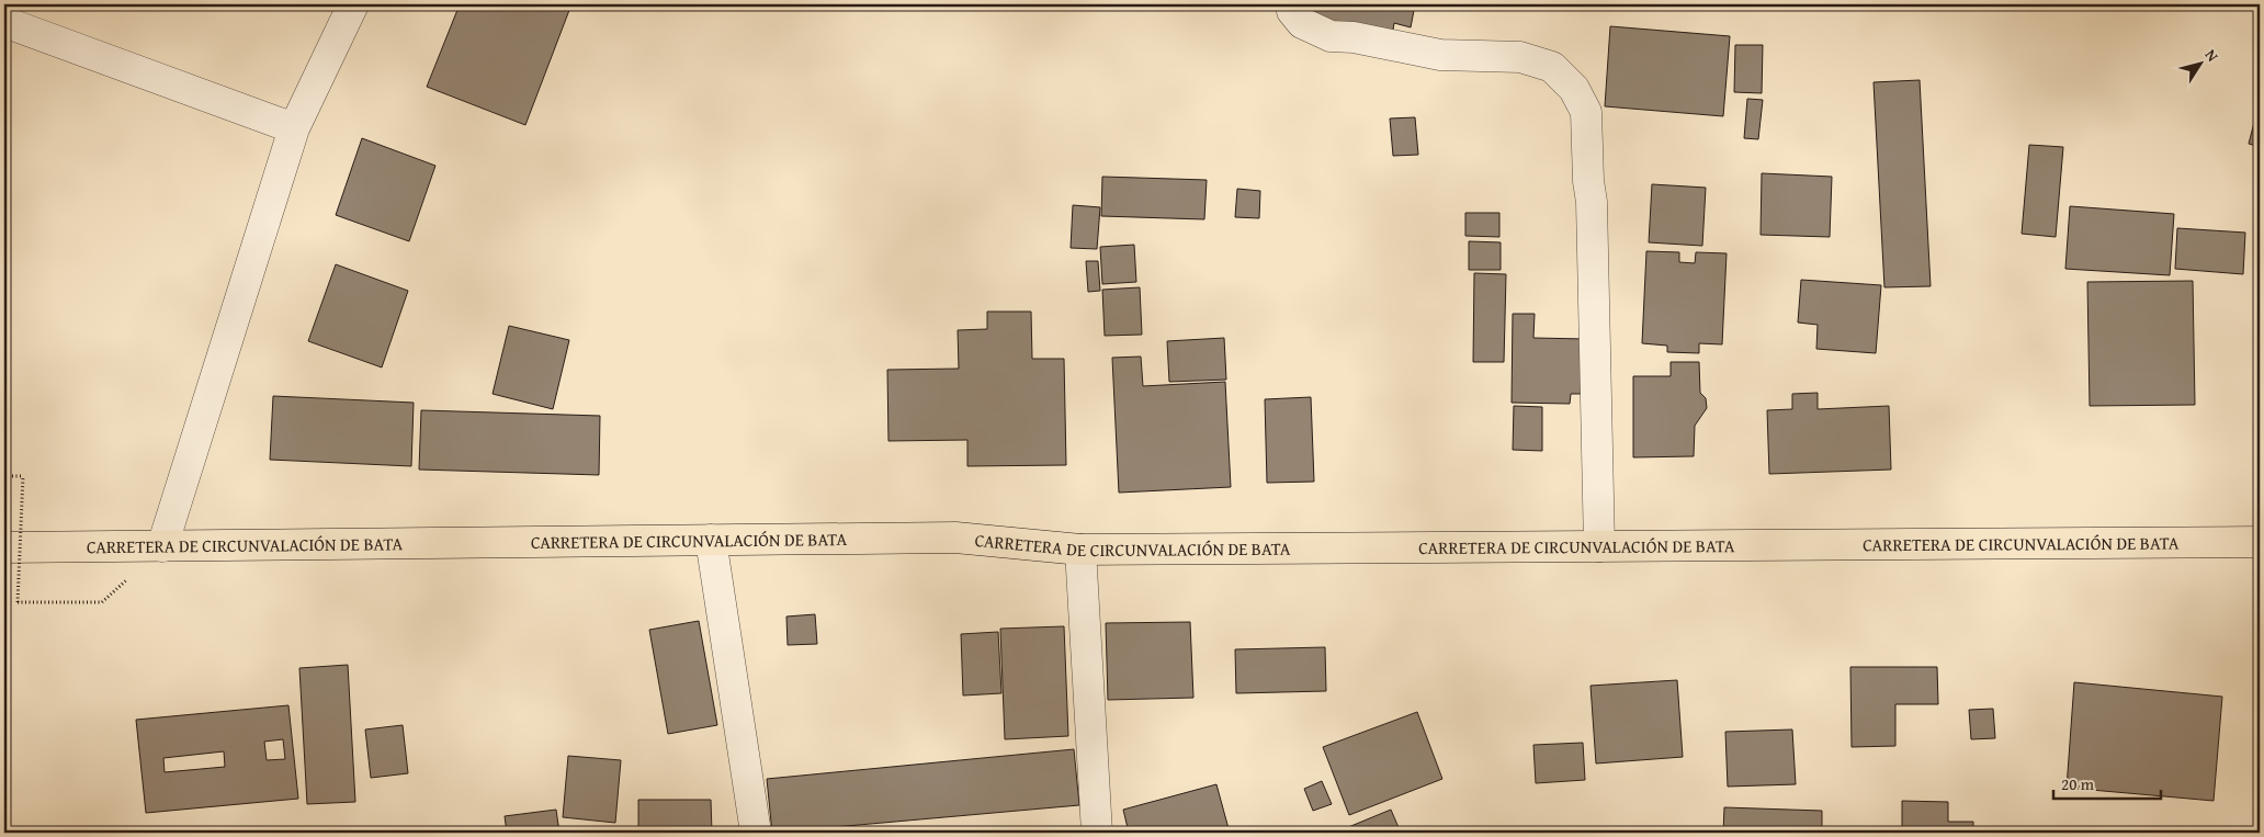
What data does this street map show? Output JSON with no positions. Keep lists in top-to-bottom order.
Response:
{
  "streets": {
    "main road": ["CARRETERA DE CIRCUNVALACIÓN DE BATA"]
  },
  "scale_bar": "20 m",
  "north": "top right"
}
